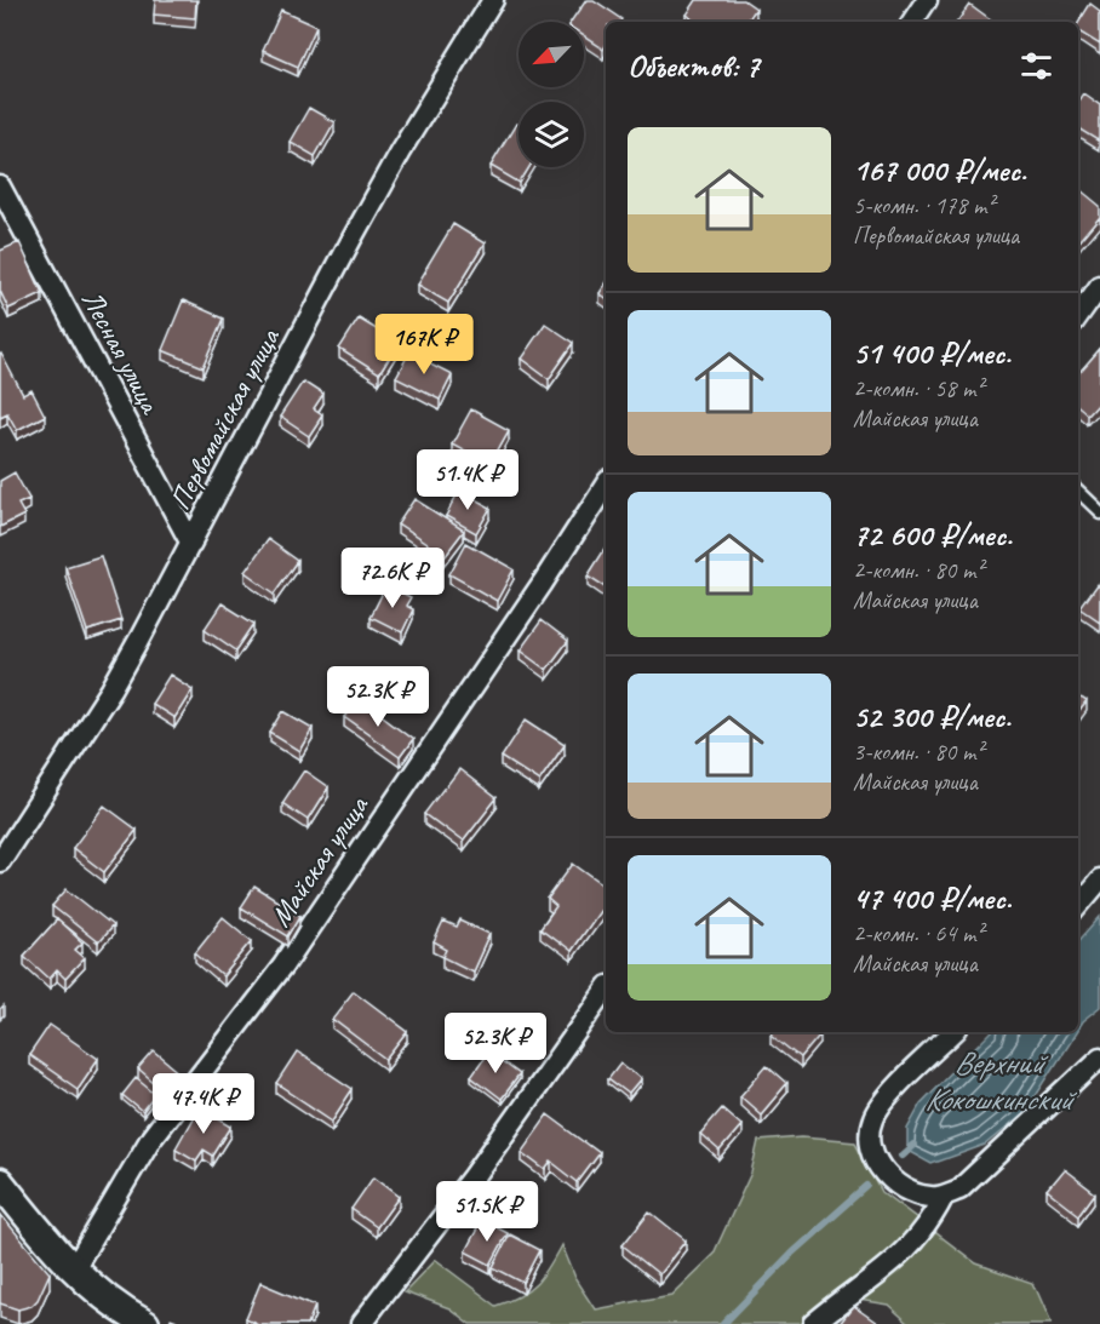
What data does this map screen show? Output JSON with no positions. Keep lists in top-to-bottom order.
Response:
{
  "streets": {
    "street": ["Лесная улица", "Первомайская улица", "Майская улица"]
  },
  "crossings": [
    ["Лесная улица", "Первомайская улица"]
  ],
  "water": ["Верхний Кокошкинский"],
  "north": "bottom left",
  "page": {
    "heading": "Объектов: 7",
    "list": [
      {
        "name": "167 000 ₽/мес.",
        "note": "5-комн. · 178 m² · Первомайская улица"
      },
      {
        "name": "51 400 ₽/мес.",
        "note": "2-комн. · 58 m² · Майская улица"
      },
      {
        "name": "72 600 ₽/мес.",
        "note": "2-комн. · 80 m² · Майская улица"
      },
      {
        "name": "52 300 ₽/мес.",
        "note": "3-комн. · 80 m² · Майская улица"
      },
      {
        "name": "47 400 ₽/мес.",
        "note": "2-комн. · 64 m² · Майская улица"
      }
    ],
    "price": [
      "167K ₽",
      "51.4K ₽",
      "72.6K ₽",
      "52.3K ₽",
      "52.3K ₽",
      "47.4K ₽",
      "51.5K ₽"
    ]
  }
}
